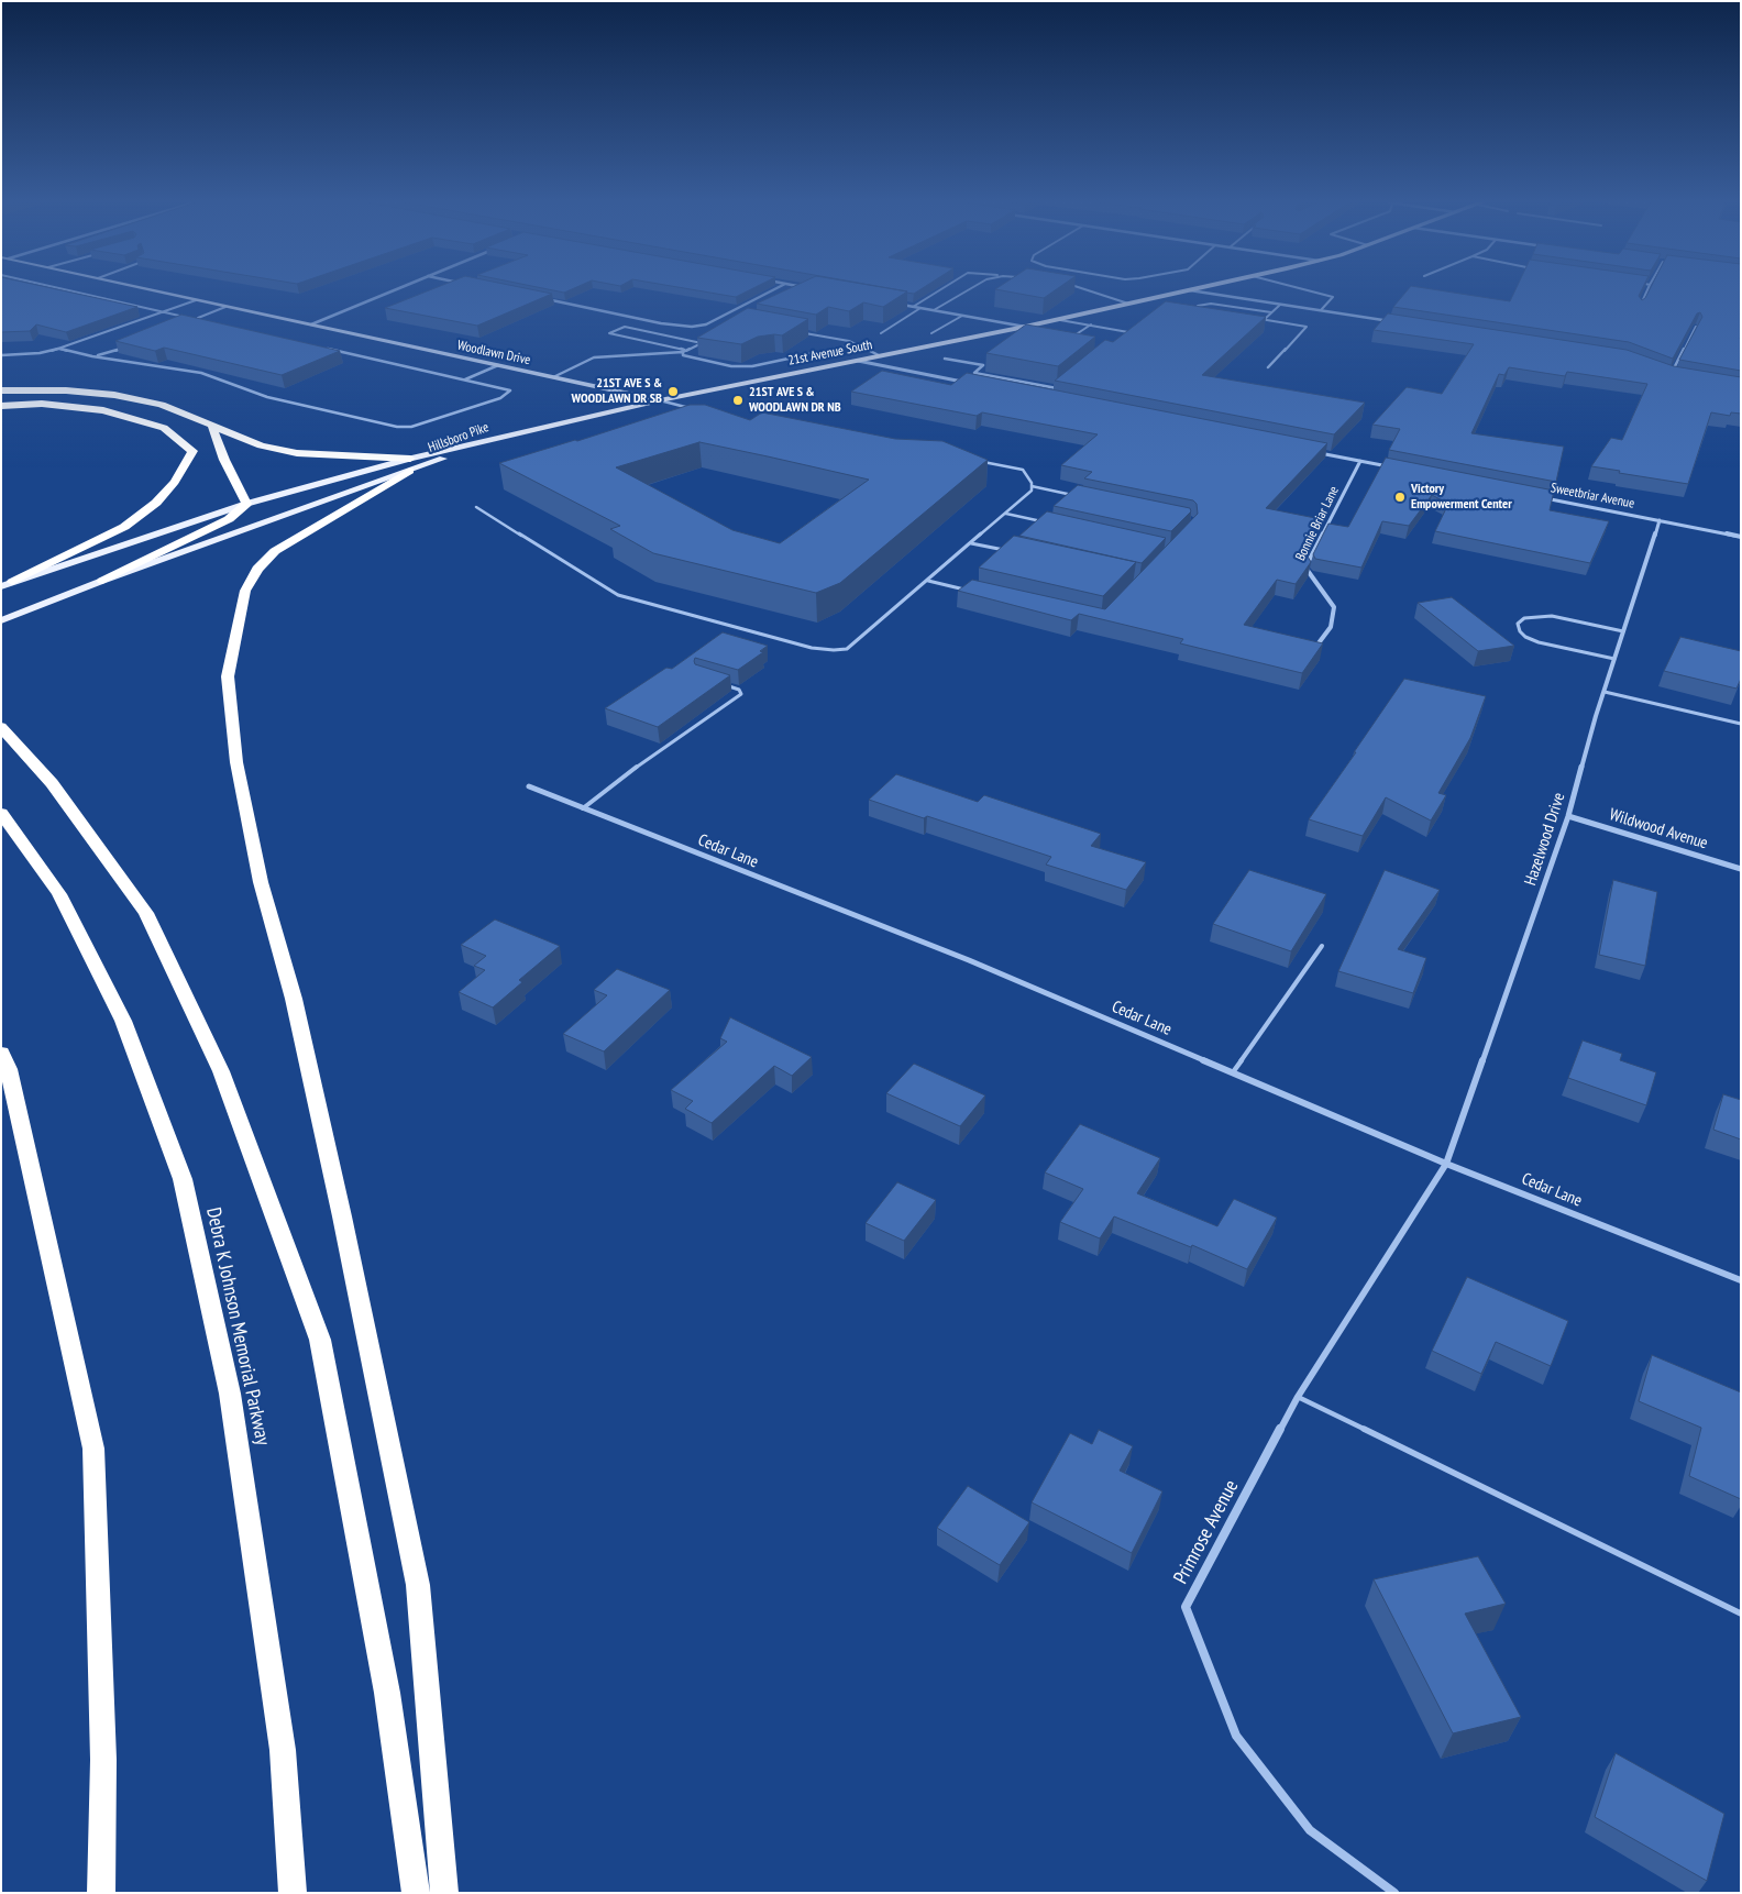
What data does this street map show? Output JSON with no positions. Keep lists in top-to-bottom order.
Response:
{
  "streets": {
    "highway": ["Debra K Johnson Memorial Parkway"],
    "main road": ["Woodlawn Drive", "21st Avenue South", "Hillsboro Pike"],
    "street": [
      "Sweetbriar Avenue",
      "Bonnie Briar Lane",
      "Wildwood Avenue",
      "Hazelwood Drive",
      "Cedar Lane",
      "Primrose Avenue"
    ]
  },
  "crossings": [
    ["Woodlawn Drive", "21st Avenue South"],
    ["21st Avenue South", "Hillsboro Pike"],
    ["Sweetbriar Avenue", "Hazelwood Drive"],
    ["Wildwood Avenue", "Hazelwood Drive"],
    ["Hazelwood Drive", "Cedar Lane"],
    ["Hazelwood Drive", "Primrose Avenue"],
    ["Cedar Lane", "Primrose Avenue"]
  ],
  "places": ["21ST AVE S & WOODLAWN DR SB", "21ST AVE S & WOODLAWN DR NB", "Victory Empowerment Center"]
}
